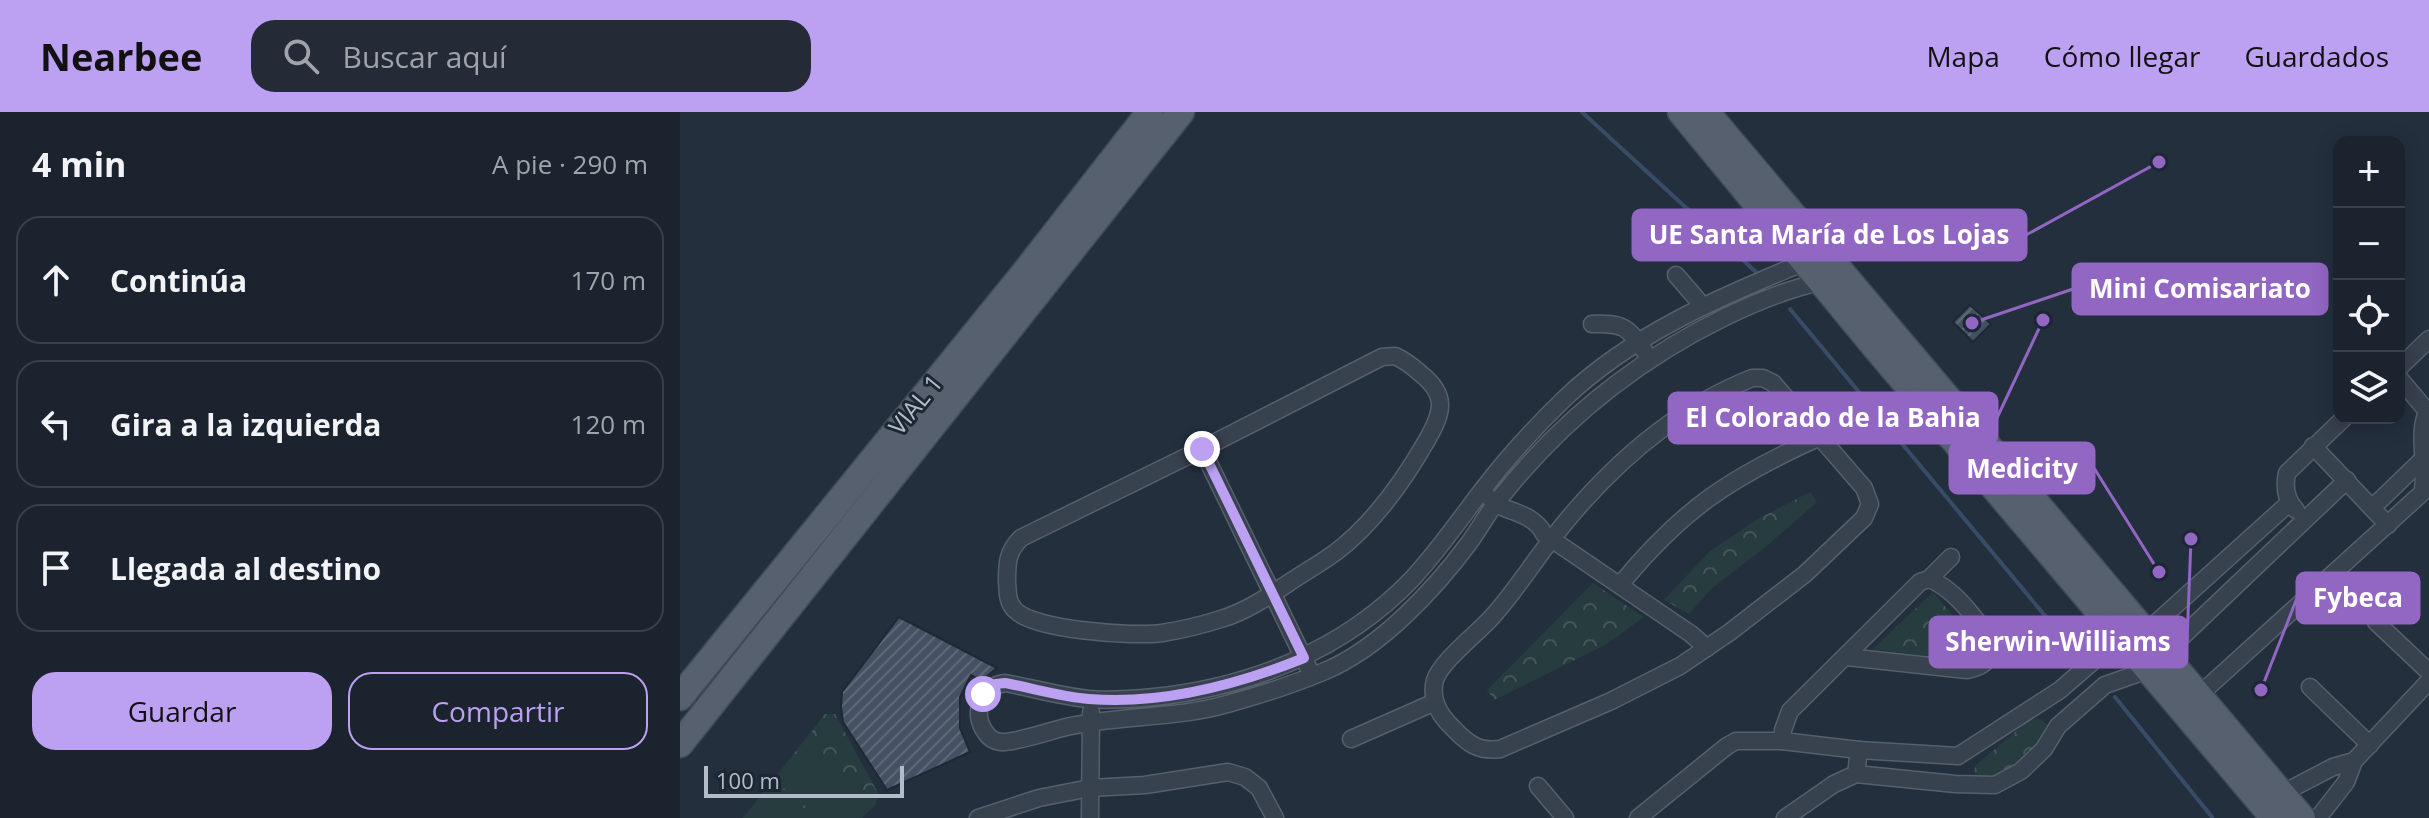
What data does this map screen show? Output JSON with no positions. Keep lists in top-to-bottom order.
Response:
{
  "streets": {
    "main road": ["VIAL 1"]
  },
  "places": [
    "UE Santa María de Los Lojas",
    "El Colorado de la Bahia",
    "Mini Comisariato",
    "Sherwin-Williams",
    "Medicity",
    "Fybeca"
  ],
  "scale_bar": "100 m",
  "page": {
    "header": "Nearbee",
    "search": "Buscar aquí",
    "nav": ["Mapa", "Cómo llegar", "Guardados"],
    "heading": ["4 min", "A pie · 290 m"],
    "map_buttons": ["+", "−"],
    "list": [
      ["Continúa", "170 m"],
      ["Gira a la izquierda", "120 m"],
      "Llegada al destino"
    ],
    "buttons": ["Guardar", "Compartir"],
    "scale": "100 m"
  }
}
